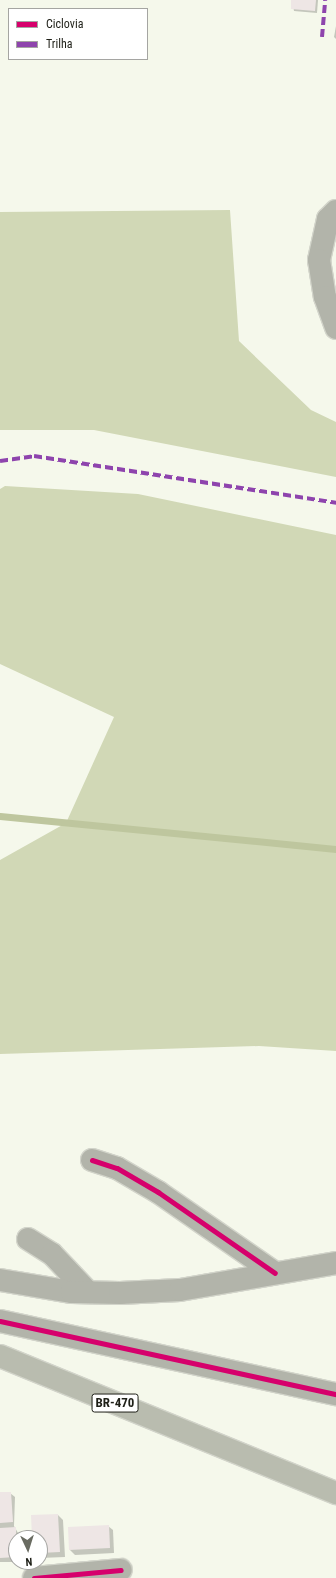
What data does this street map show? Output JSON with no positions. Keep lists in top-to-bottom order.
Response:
{
  "streets": {
    "highway": ["BR-470"]
  },
  "legend": ["Ciclovia", "Trilha"],
  "north": "bottom"
}
